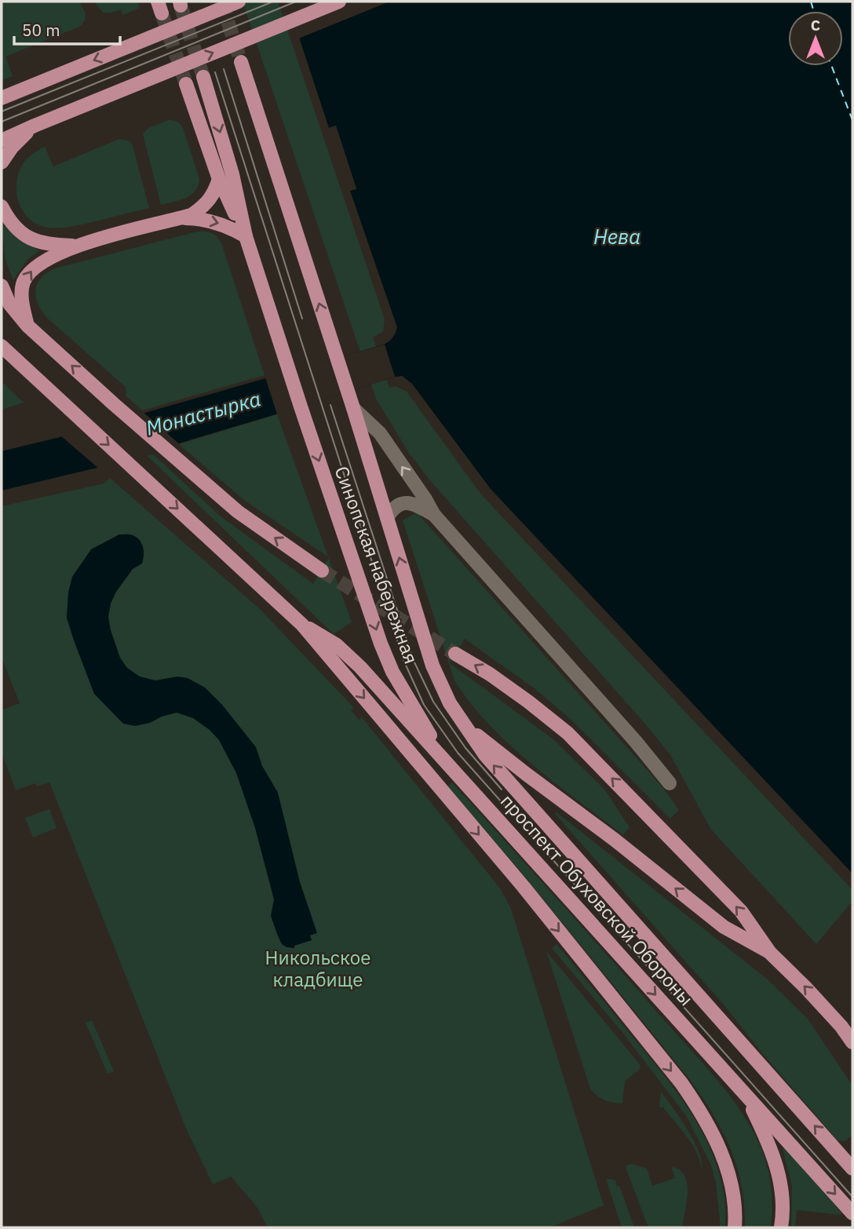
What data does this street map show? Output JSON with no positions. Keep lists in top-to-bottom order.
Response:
{
  "streets": {
    "main road": ["Синопская набережная", "проспект Обуховской Обороны"]
  },
  "crossings": [
    ["Синопская набережная", "проспект Обуховской Обороны"]
  ],
  "water": ["Нева", "Монастырка"],
  "parks": ["Никольское кладбище"],
  "scale_bar": "50 m",
  "north": "top"
}
